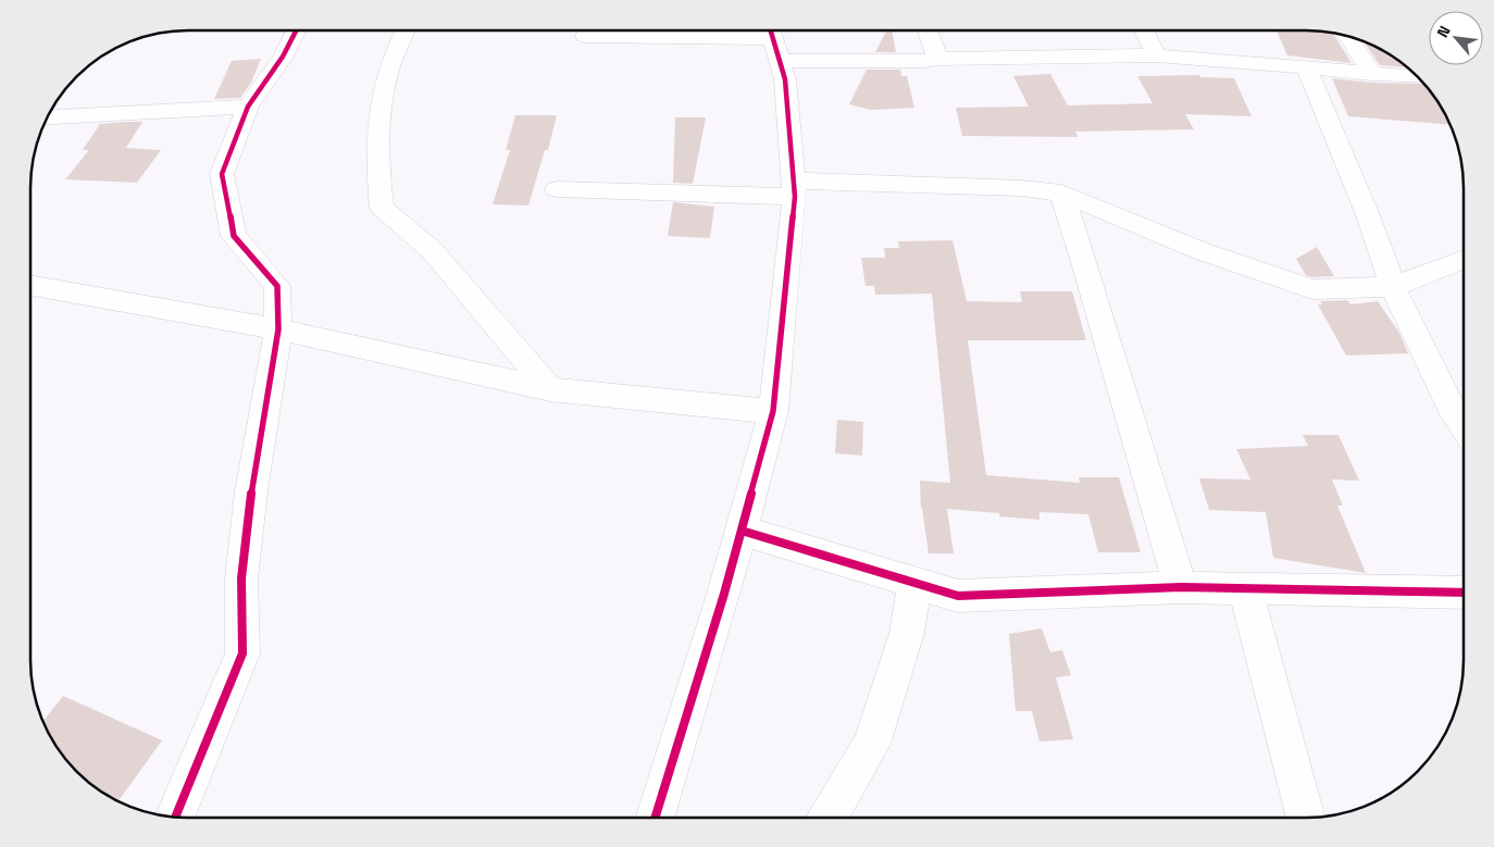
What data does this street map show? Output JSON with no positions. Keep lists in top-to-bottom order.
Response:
{
  "north": "top left"
}
